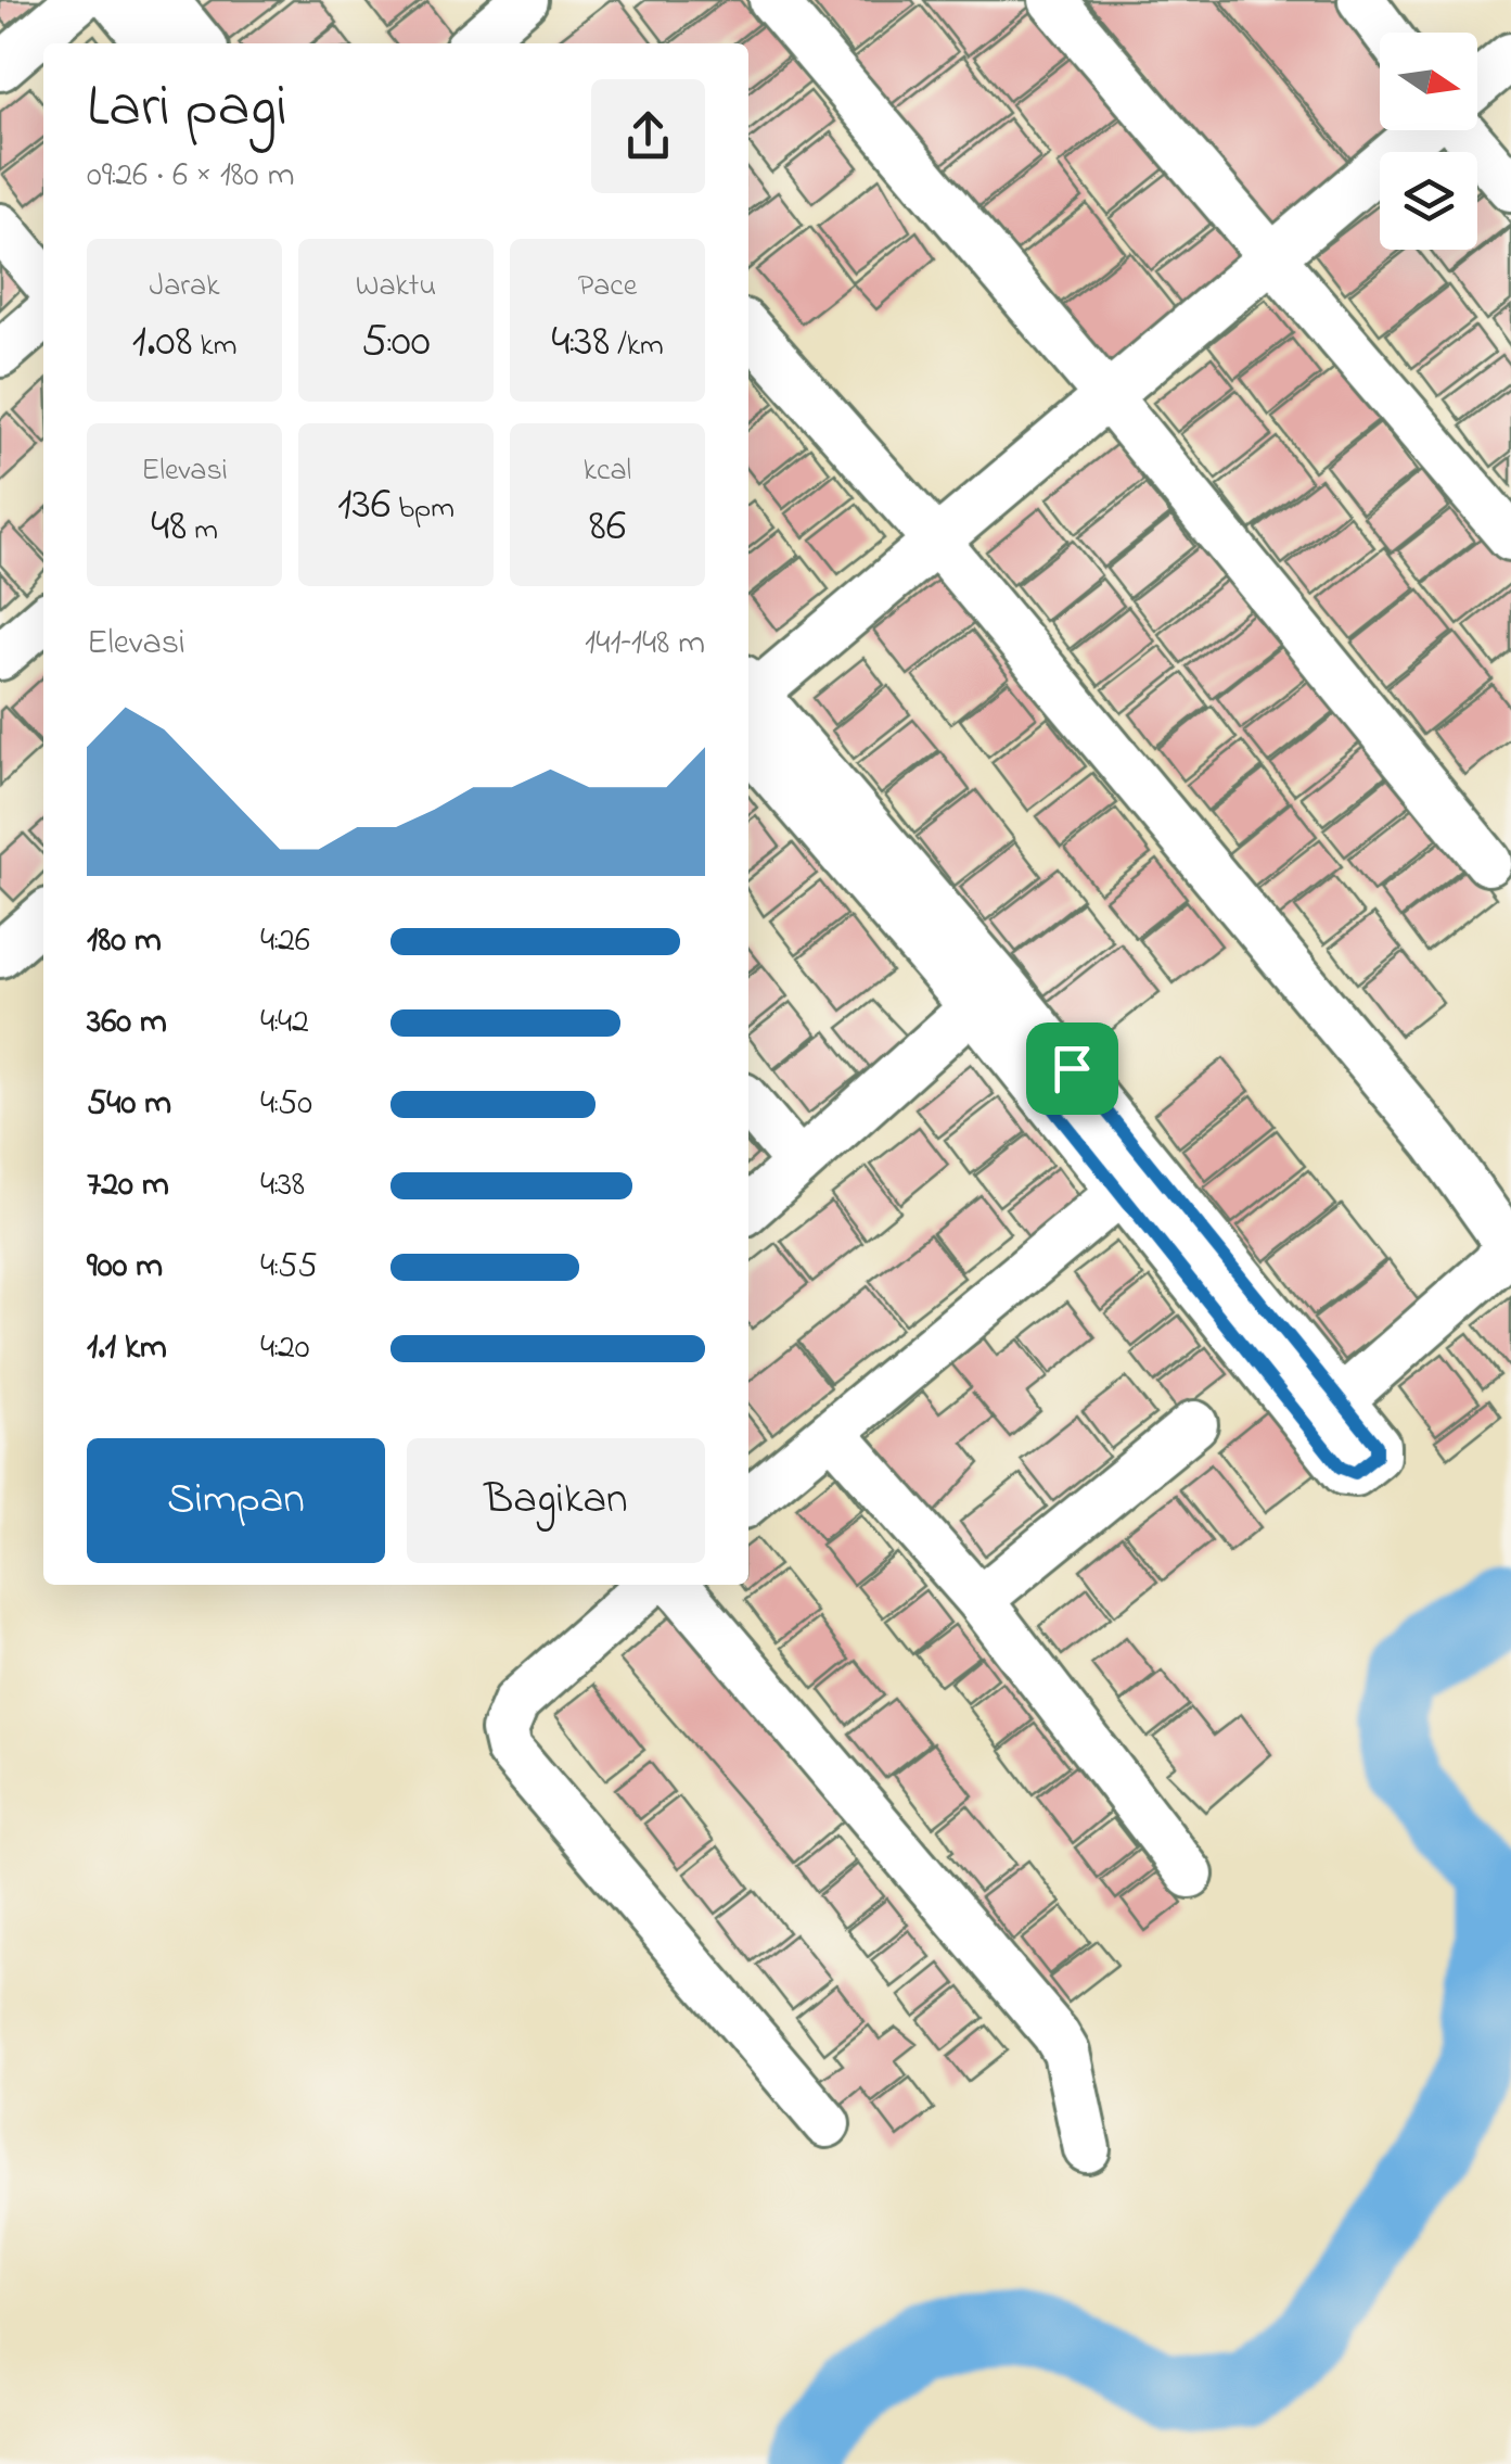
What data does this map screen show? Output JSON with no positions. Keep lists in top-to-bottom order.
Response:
{
  "north": "right",
  "page": {
    "heading": ["Lari pagi", "09:26 · 6 × 180 m"],
    "stats": [
      ["Jarak", "1.08 km"],
      ["Waktu", "5:00"],
      ["Pace", "4:38 /km"],
      ["Elevasi", "48 m"],
      ["136 bpm"],
      ["kcal", "86"]
    ],
    "chart": ["Elevasi", "141–148 m"],
    "list": [
      {
        "name": "180 m",
        "note": "4:26"
      },
      {
        "name": "360 m",
        "note": "4:42"
      },
      {
        "name": "540 m",
        "note": "4:50"
      },
      {
        "name": "720 m",
        "note": "4:38"
      },
      {
        "name": "900 m",
        "note": "4:55"
      },
      {
        "name": "1.1 km",
        "note": "4:20"
      }
    ],
    "buttons": ["Simpan", "Bagikan"]
  }
}
